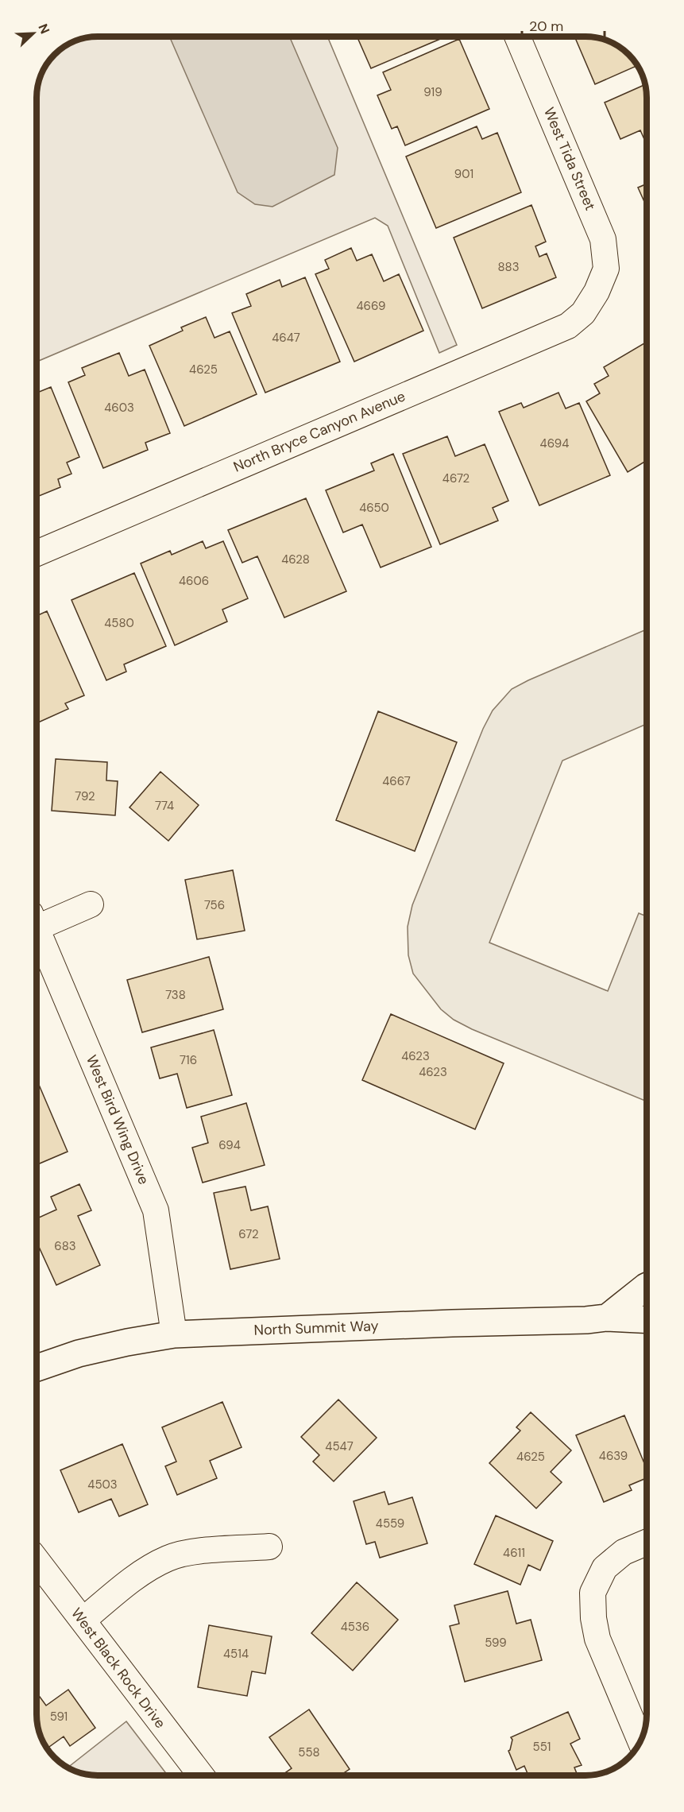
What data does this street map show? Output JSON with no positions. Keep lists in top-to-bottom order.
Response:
{
  "streets": {
    "street": [
      "West Tida Street",
      "North Bryce Canyon Avenue",
      "West Bird Wing Drive",
      "North Summit Way",
      "West Black Rock Drive"
    ]
  },
  "crossings": [
    ["West Tida Street", "North Bryce Canyon Avenue"],
    ["West Bird Wing Drive", "North Summit Way"]
  ],
  "house_numbers": [
    "919",
    "901",
    "883",
    "4669",
    "4647",
    "4625",
    "4603",
    "4694",
    "4672",
    "4650",
    "4628",
    "4606",
    "4580",
    "4667",
    "792",
    "774",
    "756",
    "738",
    "4623",
    "716",
    "4623",
    "694",
    "672",
    "683",
    "4547",
    "4639",
    "4625",
    "4503",
    "4559",
    "4611",
    "4536",
    "599",
    "4514",
    "591",
    "551",
    "558"
  ],
  "scale_bar": "20 m",
  "north": "top right"
}
